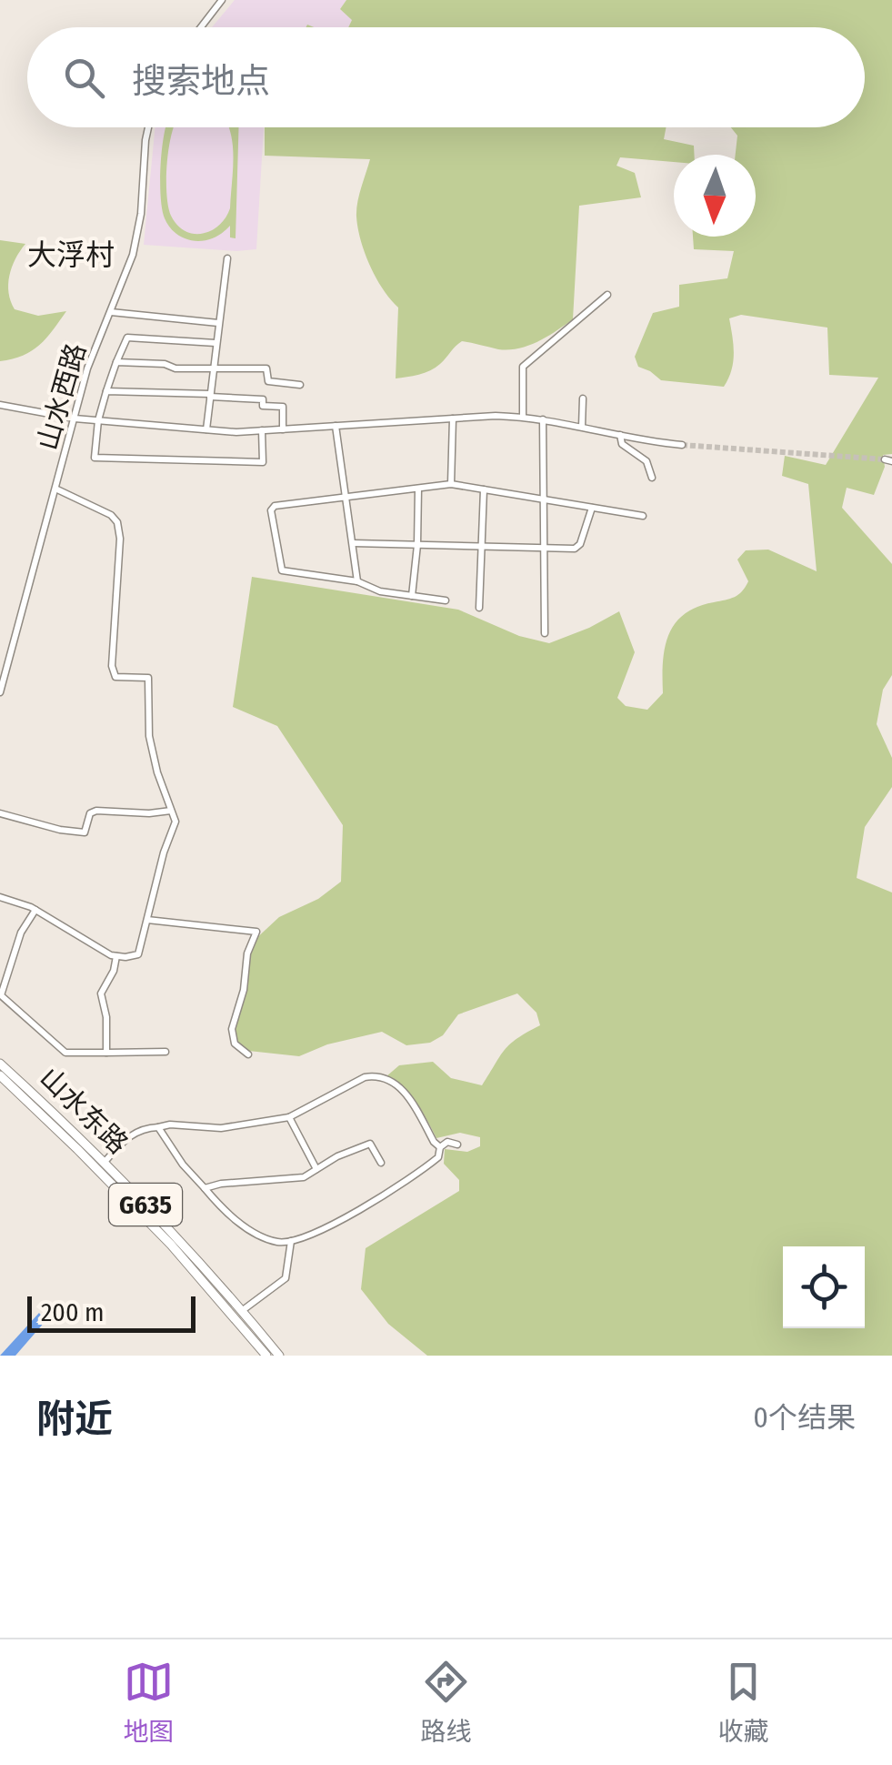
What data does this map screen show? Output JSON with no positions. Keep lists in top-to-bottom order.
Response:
{
  "streets": {
    "highway": ["山水东路", "G635"],
    "street": ["山水西路"]
  },
  "districts": ["大浮村"],
  "scale_bar": "200 m",
  "north": "bottom",
  "page": {
    "search": "搜索地点",
    "scale": "200 m",
    "heading": ["附近", "0个结果"],
    "nav": ["地图", "路线", "收藏"]
  }
}
